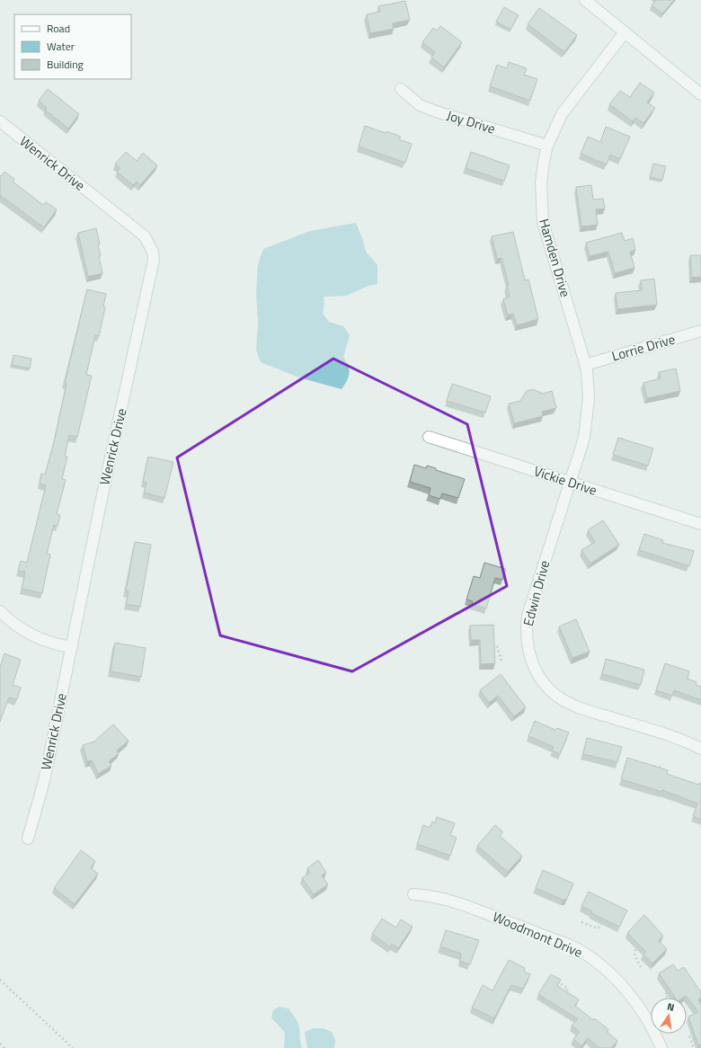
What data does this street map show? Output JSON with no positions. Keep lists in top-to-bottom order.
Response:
{
  "streets": {
    "street": [
      "Joy Drive",
      "Wenrick Drive",
      "Hamden Drive",
      "Lorrie Drive",
      "Vickie Drive",
      "Edwin Drive",
      "Woodmont Drive"
    ]
  },
  "crossings": [
    ["Joy Drive", "Hamden Drive"],
    ["Hamden Drive", "Lorrie Drive"],
    ["Hamden Drive", "Vickie Drive"],
    ["Hamden Drive", "Edwin Drive"],
    ["Vickie Drive", "Edwin Drive"]
  ],
  "legend": ["Road", "Water", "Building"],
  "north": "top"
}
